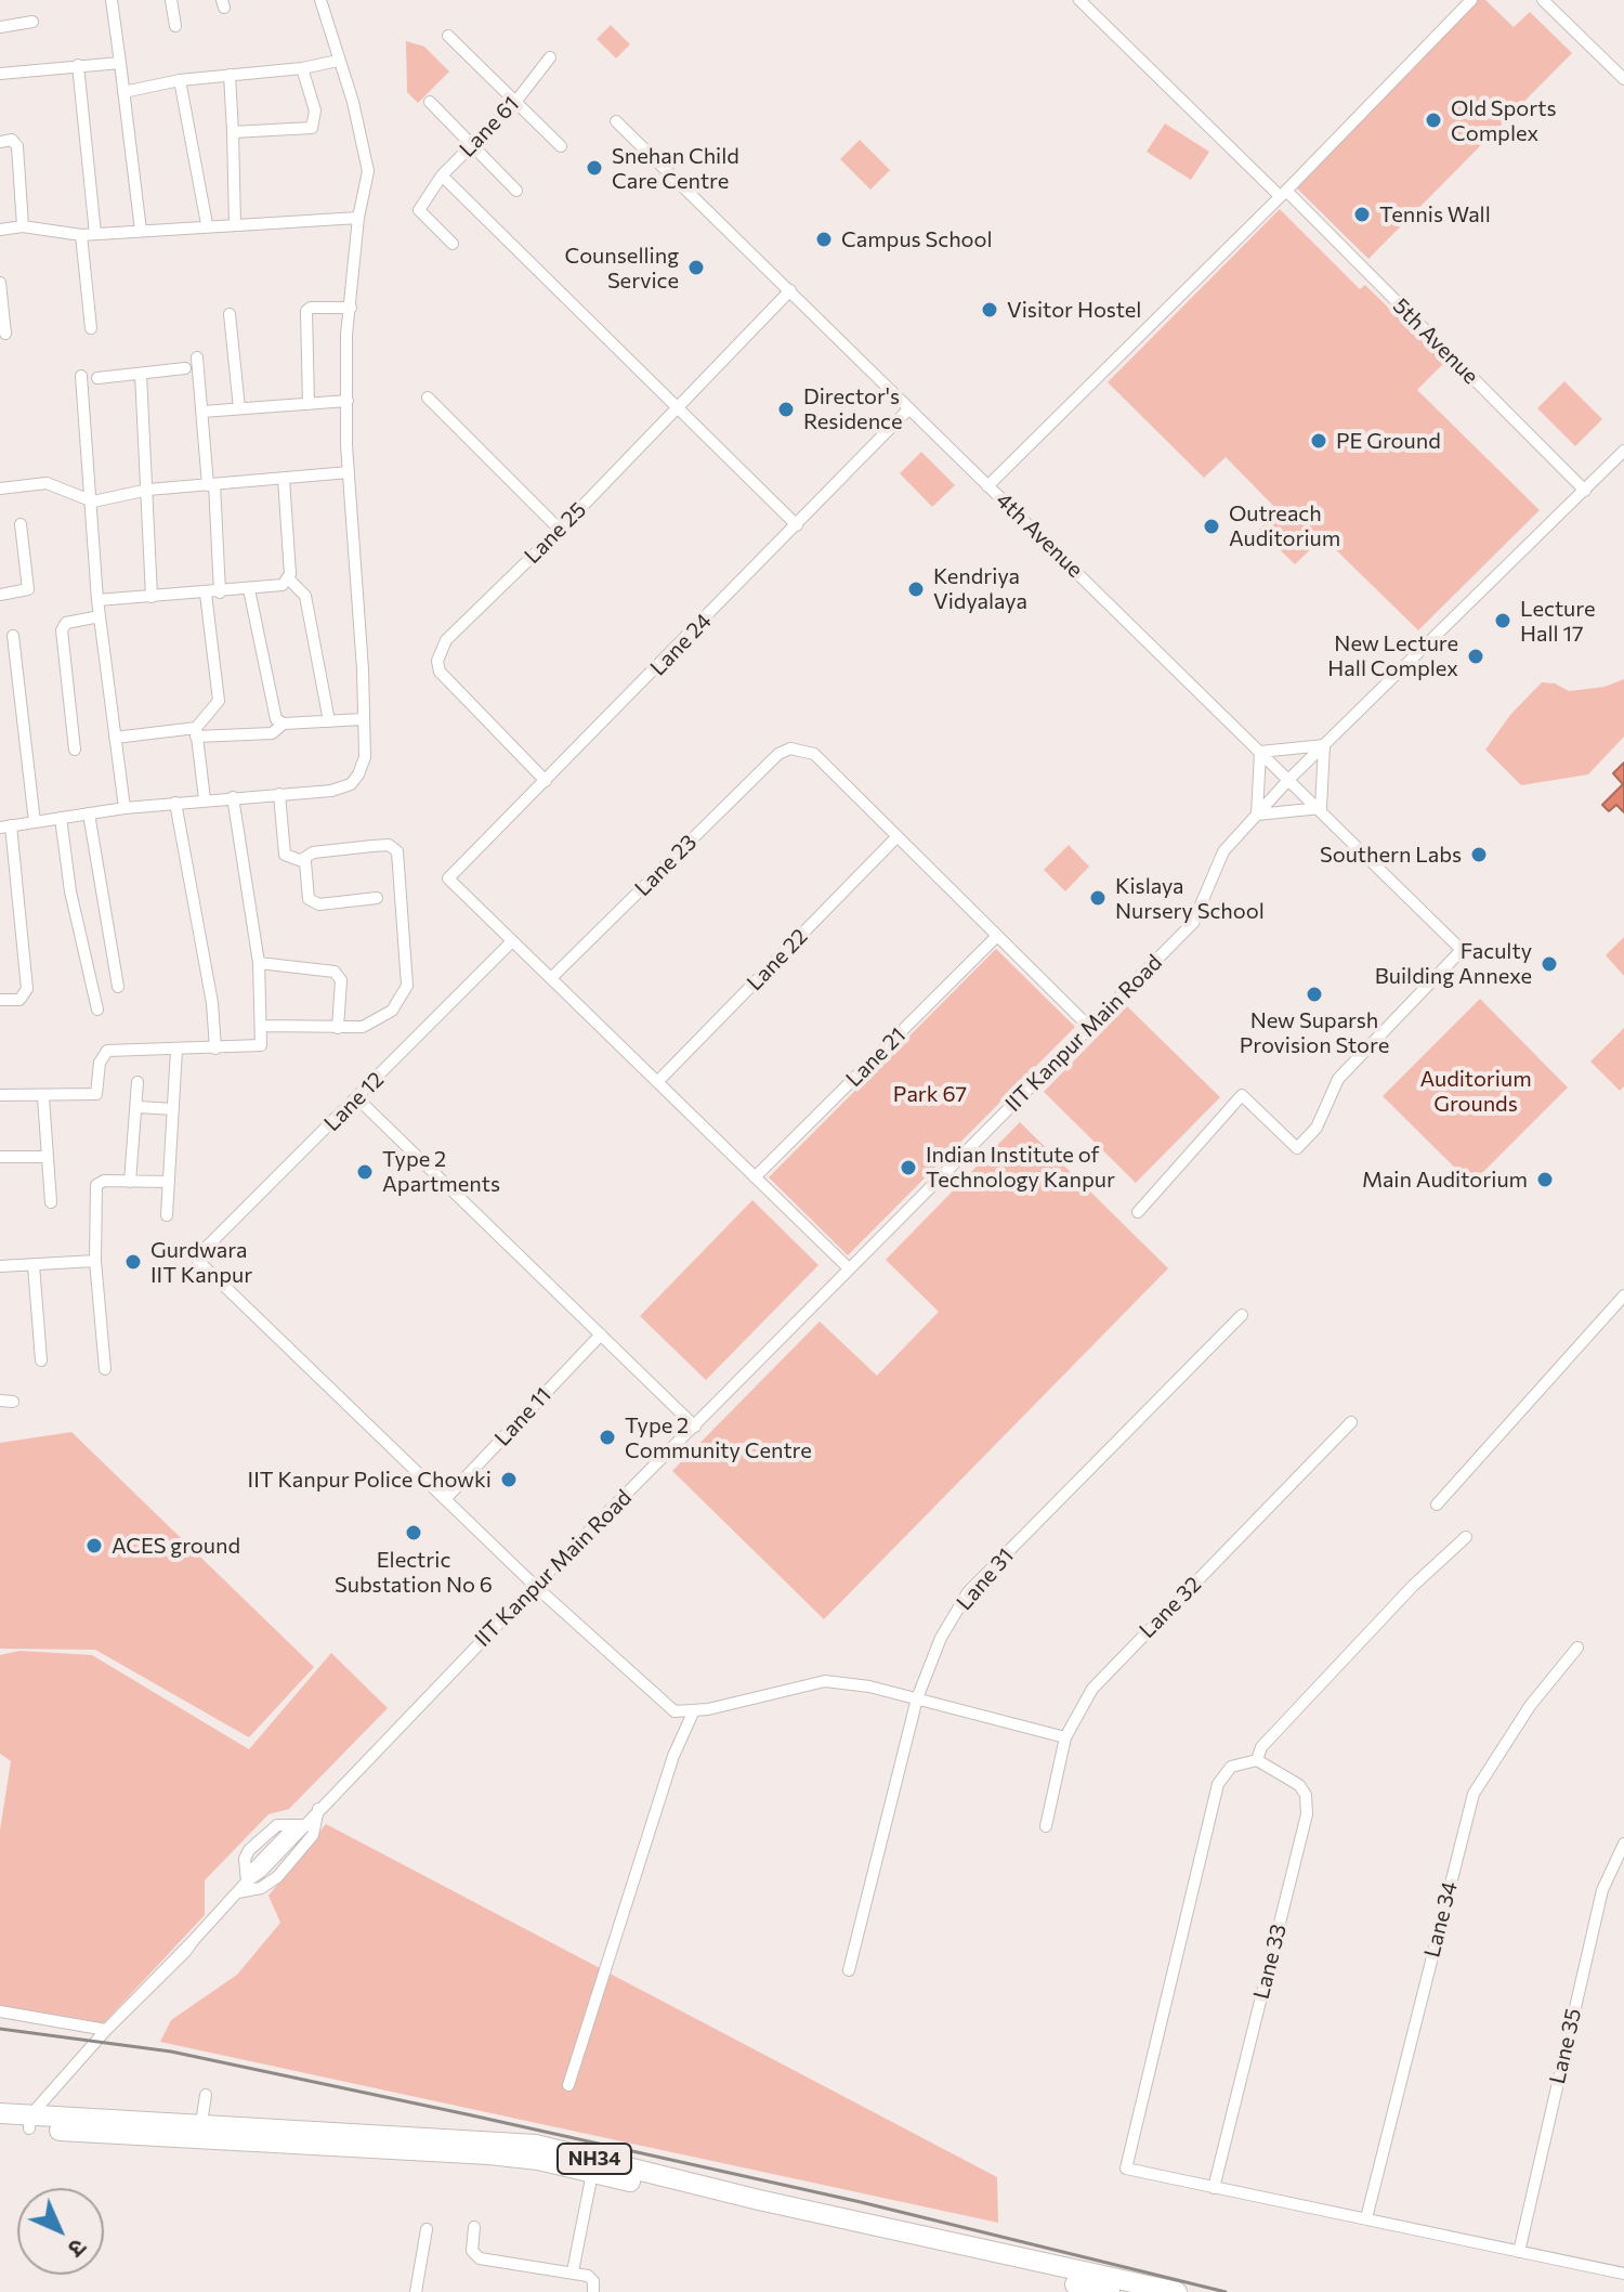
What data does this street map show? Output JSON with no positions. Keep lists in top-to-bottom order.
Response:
{
  "streets": {
    "highway": ["NH34"],
    "street": [
      "Lane 61",
      "5th Avenue",
      "Lane 25",
      "4th Avenue",
      "Lane 24",
      "Lane 23",
      "Lane 22",
      "IIT Kanpur Main Road",
      "Lane 21",
      "Lane 12",
      "Lane 11",
      "Lane 31",
      "Lane 32",
      "Lane 34",
      "Lane 33",
      "Lane 35"
    ]
  },
  "crossings": [
    ["Lane 61", "Lane 25"],
    ["Lane 61", "Lane 24"],
    ["5th Avenue", "IIT Kanpur Main Road"],
    ["Lane 25", "4th Avenue"],
    ["Lane 25", "Lane 24"],
    ["4th Avenue", "Lane 24"],
    ["4th Avenue", "IIT Kanpur Main Road"],
    ["Lane 24", "Lane 12"],
    ["Lane 23", "Lane 22"],
    ["IIT Kanpur Main Road", "NH34"],
    ["Lane 12", "Lane 11"]
  ],
  "parks": ["Auditorium Grounds", "Park 67"],
  "places": [
    "Old Sports Complex",
    "Snehan Child Care Centre",
    "Tennis Wall",
    "Campus School",
    "Counselling Service",
    "Visitor Hostel",
    "Director's Residence",
    "PE Ground",
    "Outreach Auditorium",
    "Kendriya Vidyalaya",
    "Lecture Hall 17",
    "New Lecture Hall Complex",
    "Southern Labs",
    "Kislaya Nursery School",
    "Faculty Building Annexe",
    "New Suparsh Provision Store",
    "Indian Institute of Technology Kanpur",
    "Type 2 Apartments",
    "Main Auditorium",
    "Gurdwara IIT Kanpur",
    "Type 2 Community Centre",
    "IIT Kanpur Police Chowki",
    "Electric Substation No 6",
    "ACES ground"
  ],
  "north": "bottom right"
}
